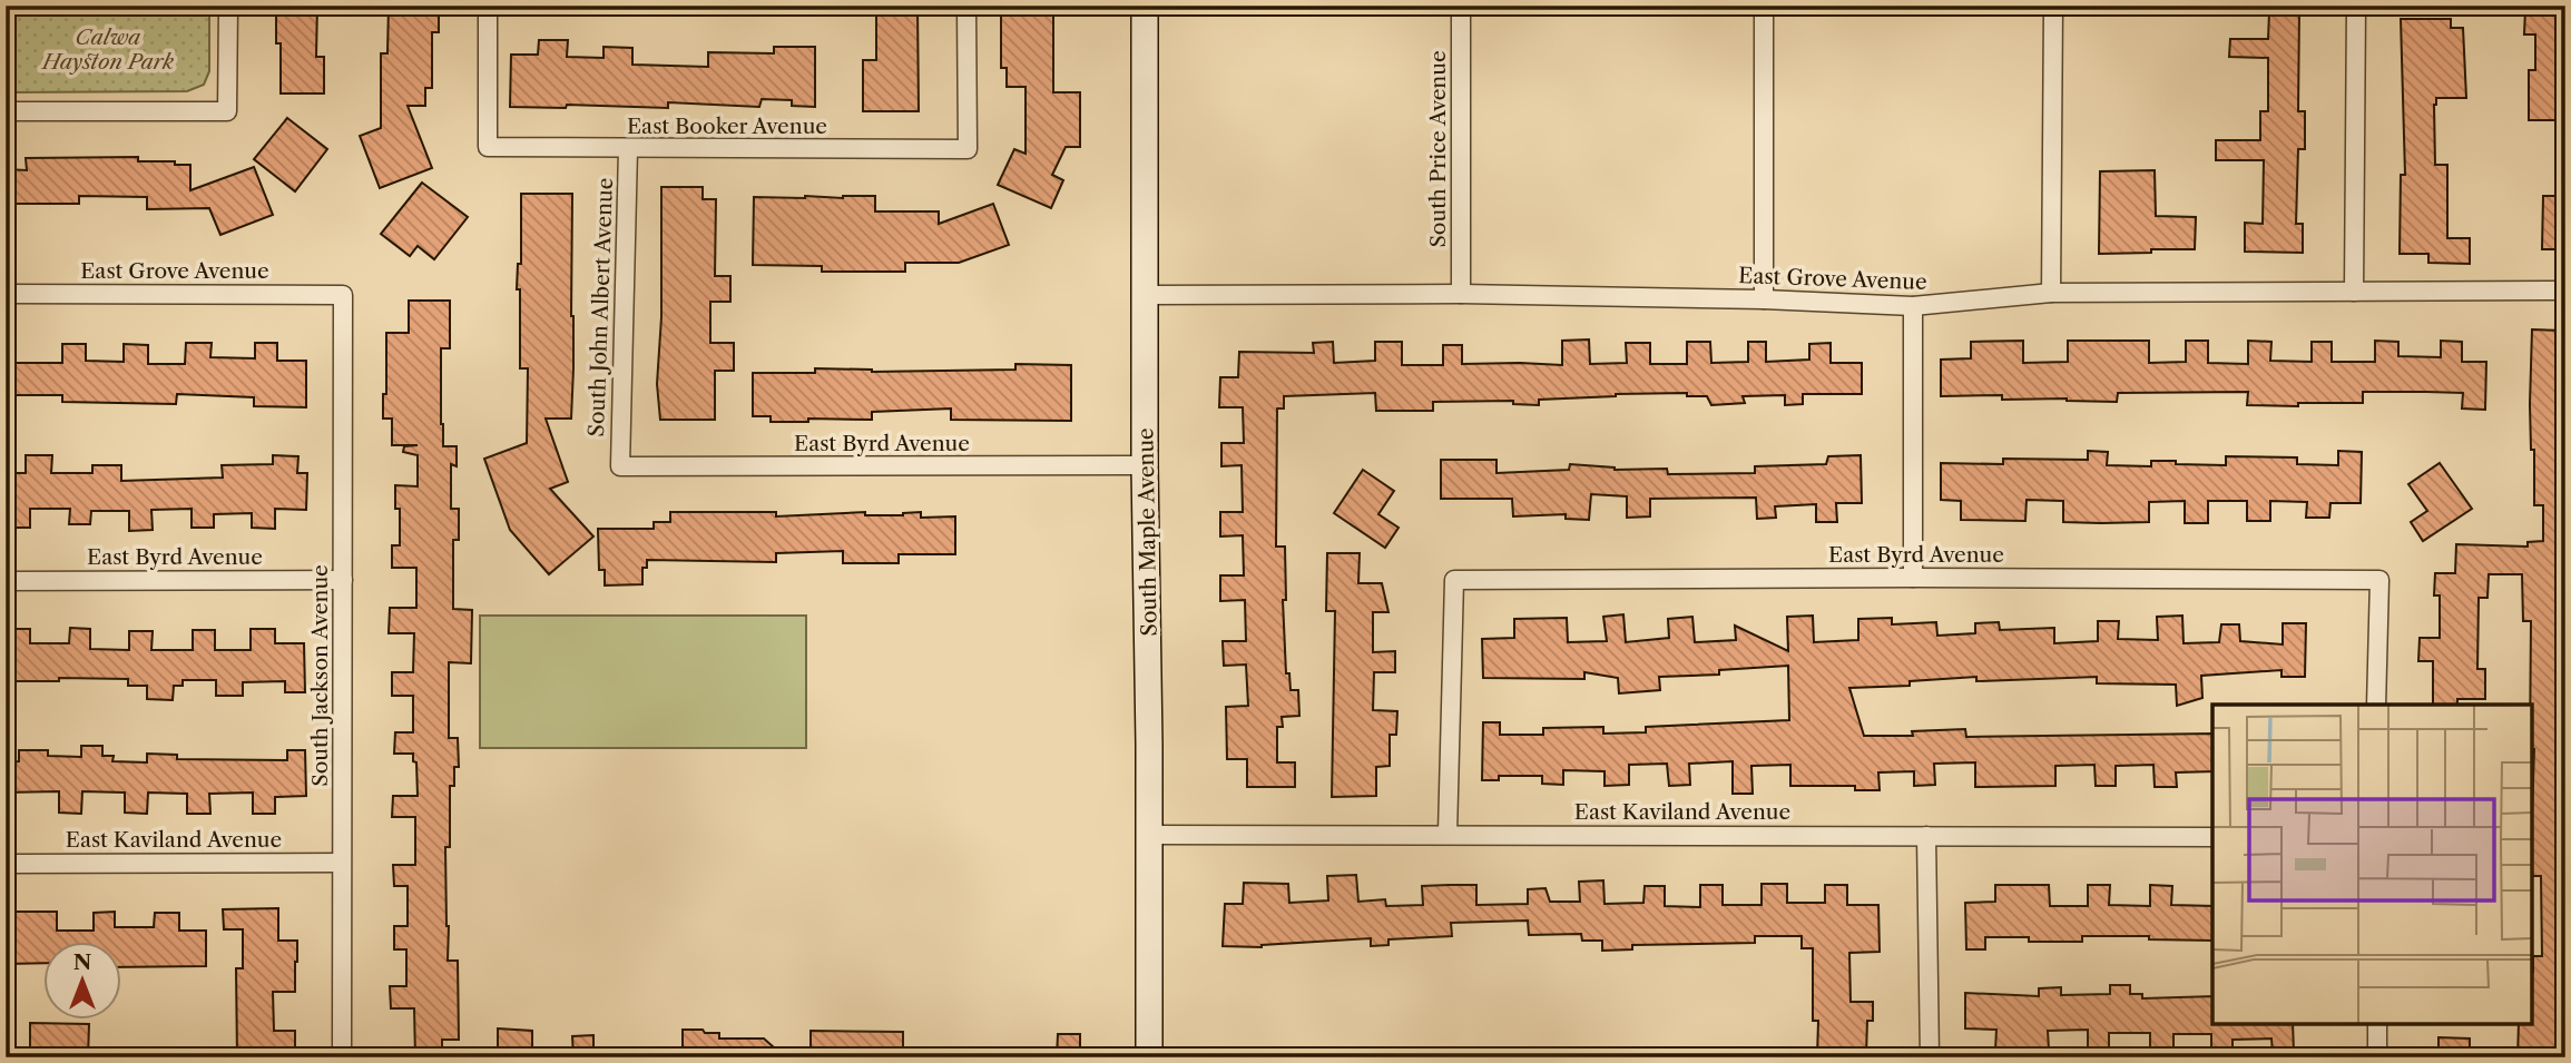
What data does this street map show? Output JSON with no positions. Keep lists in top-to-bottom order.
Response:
{
  "streets": {
    "main road": ["South Maple Avenue"],
    "street": [
      "East Booker Avenue",
      "South Price Avenue",
      "East Grove Avenue",
      "South John Albert Avenue",
      "East Byrd Avenue",
      "South Jackson Avenue",
      "East Kaviland Avenue"
    ]
  },
  "crossings": [
    ["East Booker Avenue", "South John Albert Avenue"],
    ["South Price Avenue", "East Grove Avenue"],
    ["East Grove Avenue", "South Maple Avenue"],
    ["East Grove Avenue", "South Jackson Avenue"],
    ["South John Albert Avenue", "East Byrd Avenue"],
    ["East Byrd Avenue", "South Maple Avenue"],
    ["East Byrd Avenue", "South Jackson Avenue"],
    ["East Byrd Avenue", "East Kaviland Avenue"],
    ["South Maple Avenue", "East Kaviland Avenue"],
    ["South Jackson Avenue", "East Kaviland Avenue"]
  ],
  "parks": ["Calwa Hayston Park"],
  "north": "top"
}
